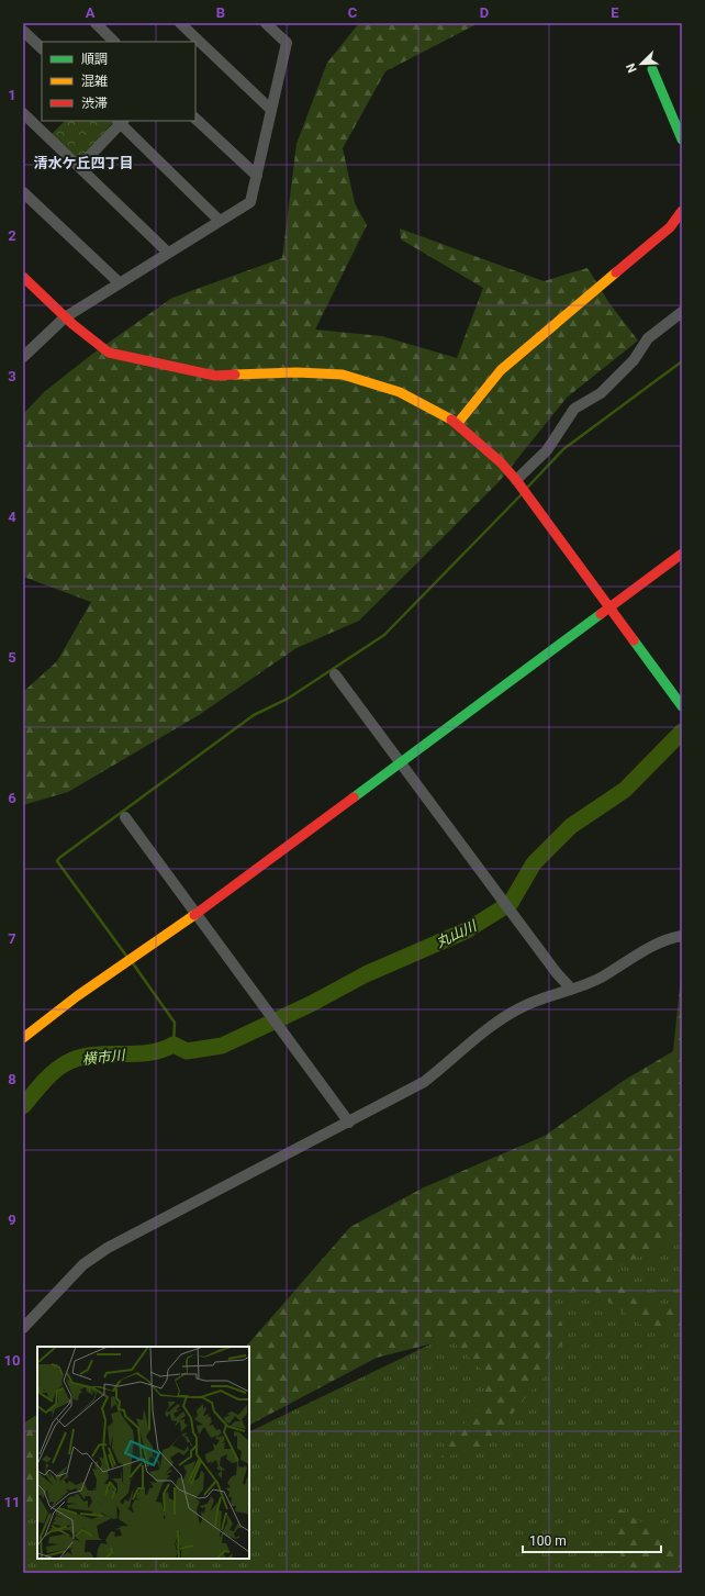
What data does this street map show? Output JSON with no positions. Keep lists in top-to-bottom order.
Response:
{
  "districts": ["清水ケ丘四丁目"],
  "water": ["丸山川", "横市川"],
  "legend": ["順調", "混雑", "渋滞"],
  "scale_bar": "100 m",
  "north": "bottom left",
  "grid": {
    "columns": [
      "A",
      "B",
      "C",
      "D",
      "E"
    ],
    "rows": [
      "1",
      "2",
      "3",
      "4",
      "5",
      "6",
      "7",
      "8",
      "9",
      "10",
      "11"
    ]
  }
}
